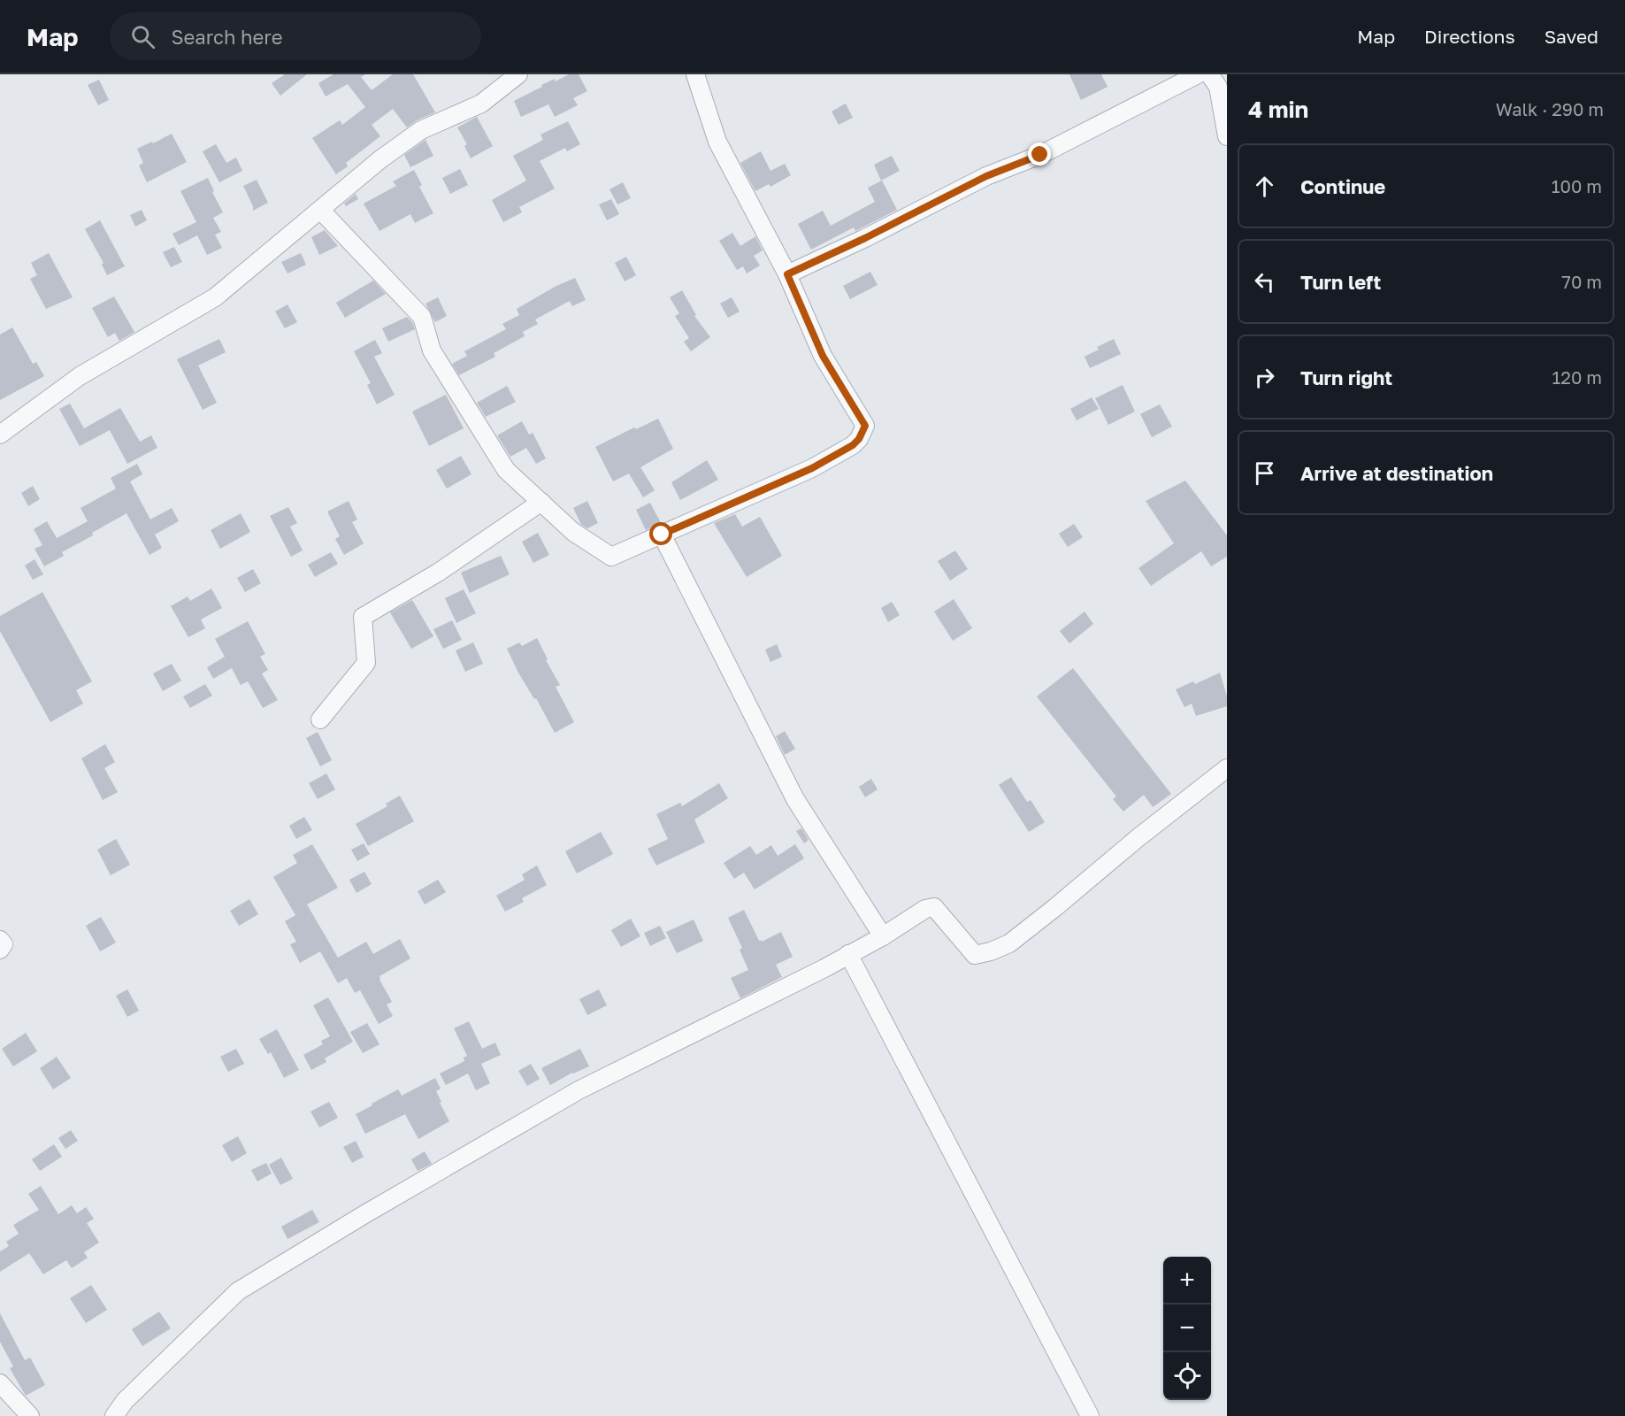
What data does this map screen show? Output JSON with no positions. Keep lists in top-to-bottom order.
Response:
{
  "page": {
    "header": "Map",
    "search": "Search here",
    "nav": ["Map", "Directions", "Saved"],
    "heading": ["4 min", "Walk · 290 m"],
    "list": [
      ["Continue", "100 m"],
      ["Turn left", "70 m"],
      ["Turn right", "120 m"],
      "Arrive at destination"
    ],
    "map_buttons": ["+", "−"]
  }
}
